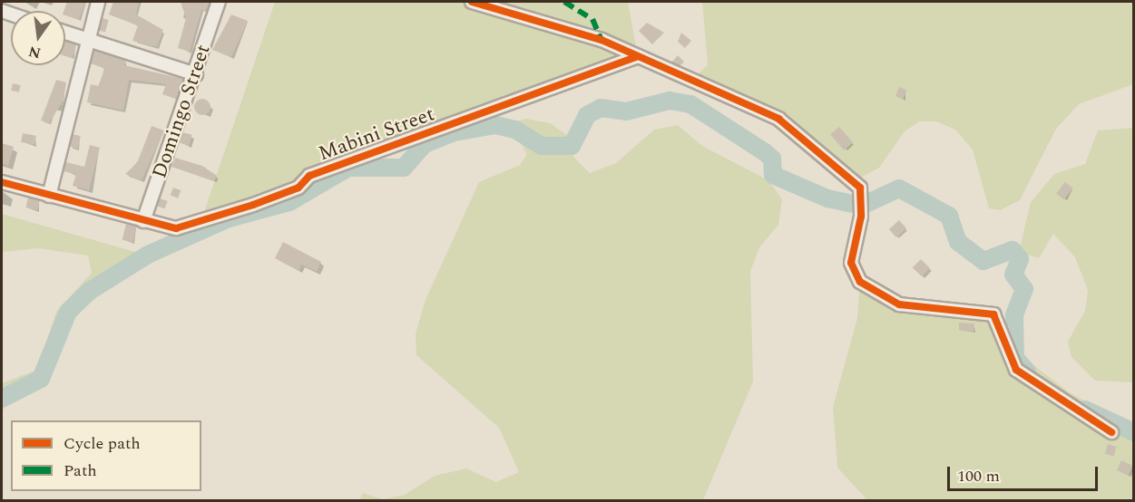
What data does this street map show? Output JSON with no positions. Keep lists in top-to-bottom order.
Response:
{
  "streets": {
    "street": ["Domingo Street", "Mabini Street"]
  },
  "crossings": [
    ["Domingo Street", "Mabini Street"]
  ],
  "legend": ["Cycle path", "Path"],
  "scale_bar": "100 m",
  "north": "bottom"
}
